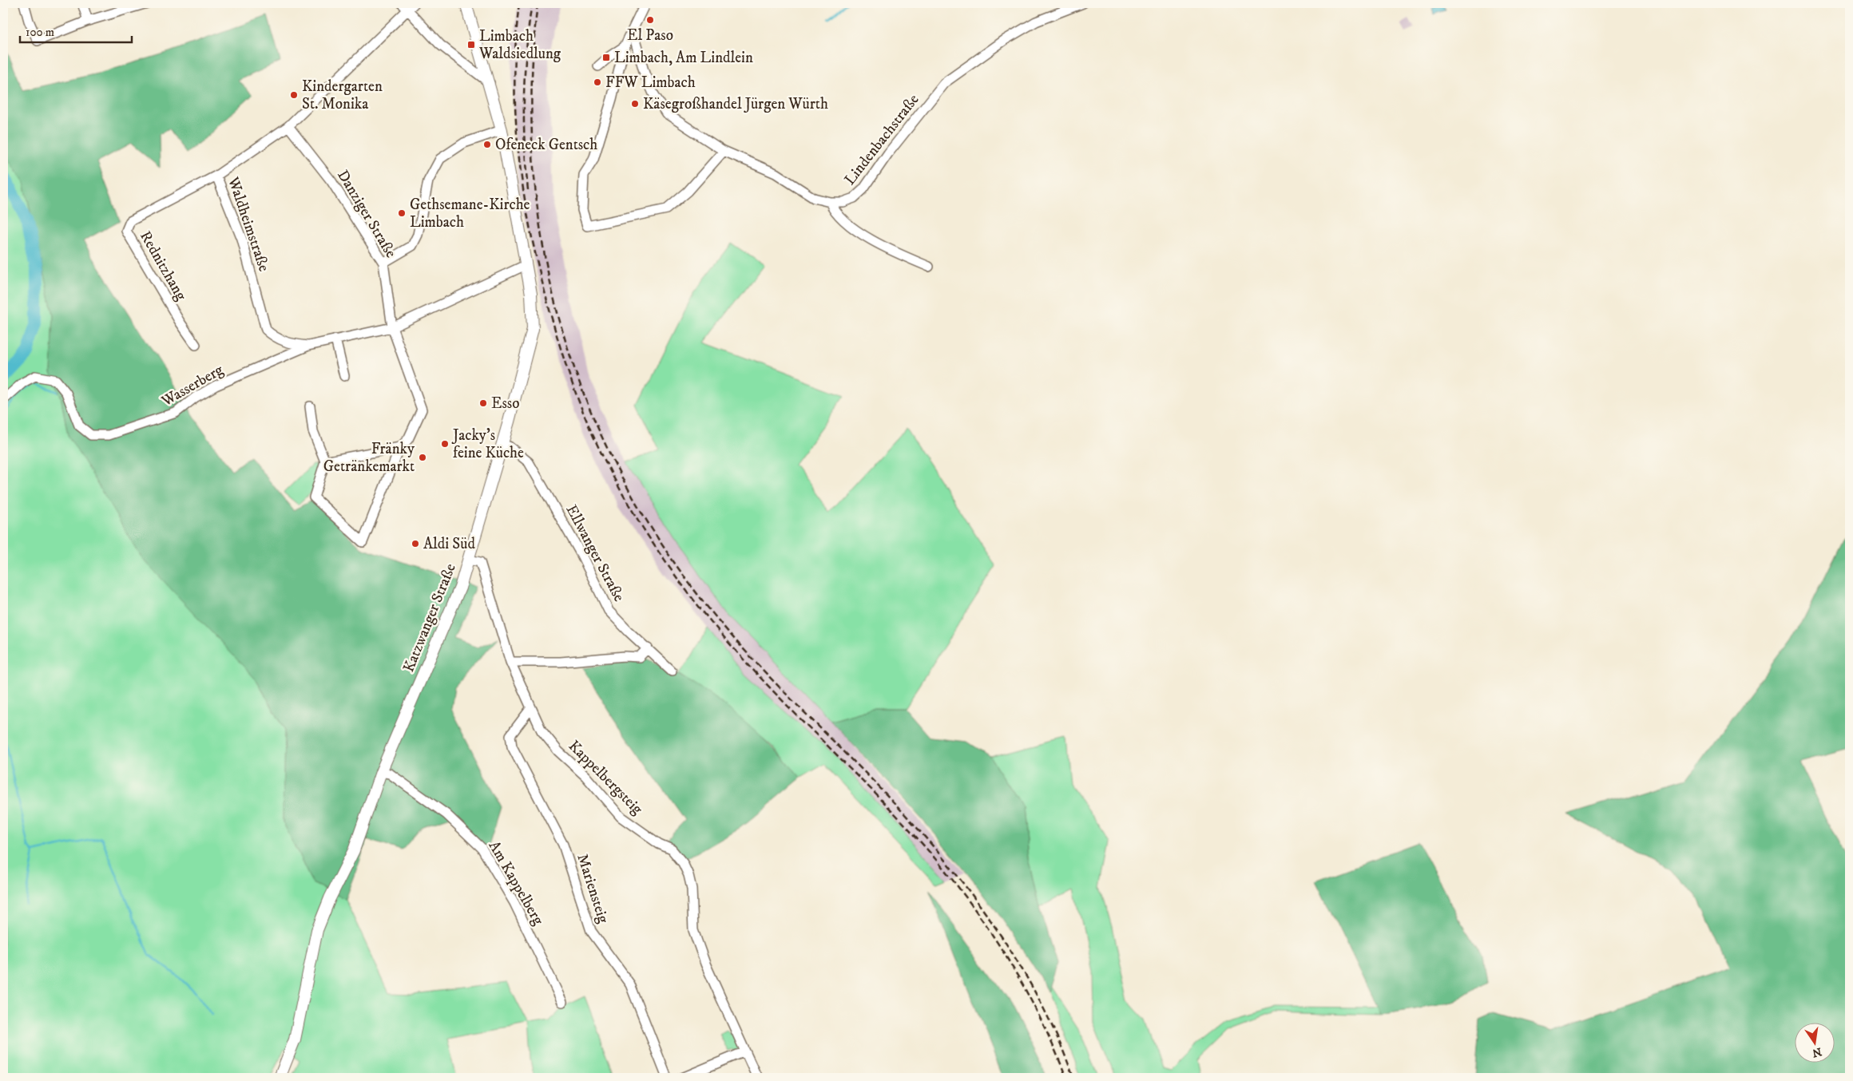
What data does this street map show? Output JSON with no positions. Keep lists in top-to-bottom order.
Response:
{
  "streets": {
    "main road": ["Katzwanger Straße"],
    "street": [
      "Lindenbachstraße",
      "Danziger Straße",
      "Waldheimstraße",
      "Rednitzhang",
      "Wasserberg",
      "Ellwanger Straße",
      "Kappelbergsteig",
      "Am Kappelberg",
      "Mariensteig"
    ]
  },
  "crossings": [
    ["Danziger Straße", "Waldheimstraße"],
    ["Danziger Straße", "Wasserberg"],
    ["Waldheimstraße", "Rednitzhang"],
    ["Waldheimstraße", "Wasserberg"],
    ["Wasserberg", "Katzwanger Straße"],
    ["Ellwanger Straße", "Katzwanger Straße"],
    ["Katzwanger Straße", "Kappelbergsteig"],
    ["Katzwanger Straße", "Am Kappelberg"],
    ["Kappelbergsteig", "Mariensteig"]
  ],
  "places": {
    "other": [
      "El Paso",
      "FFW Limbach",
      "Kindergarten St. Monika",
      "Käsegroßhandel Jürgen Würth",
      "Ofeneck Gentsch",
      "Gethsemane-Kirche Limbach",
      "Esso",
      "Jacky's feine Küche",
      "Fränky Getränkemarkt",
      "Aldi Süd"
    ],
    "transit": ["Limbach Waldsiedlung", "Limbach, Am Lindlein"]
  },
  "scale_bar": "100 m",
  "north": "bottom"
}
